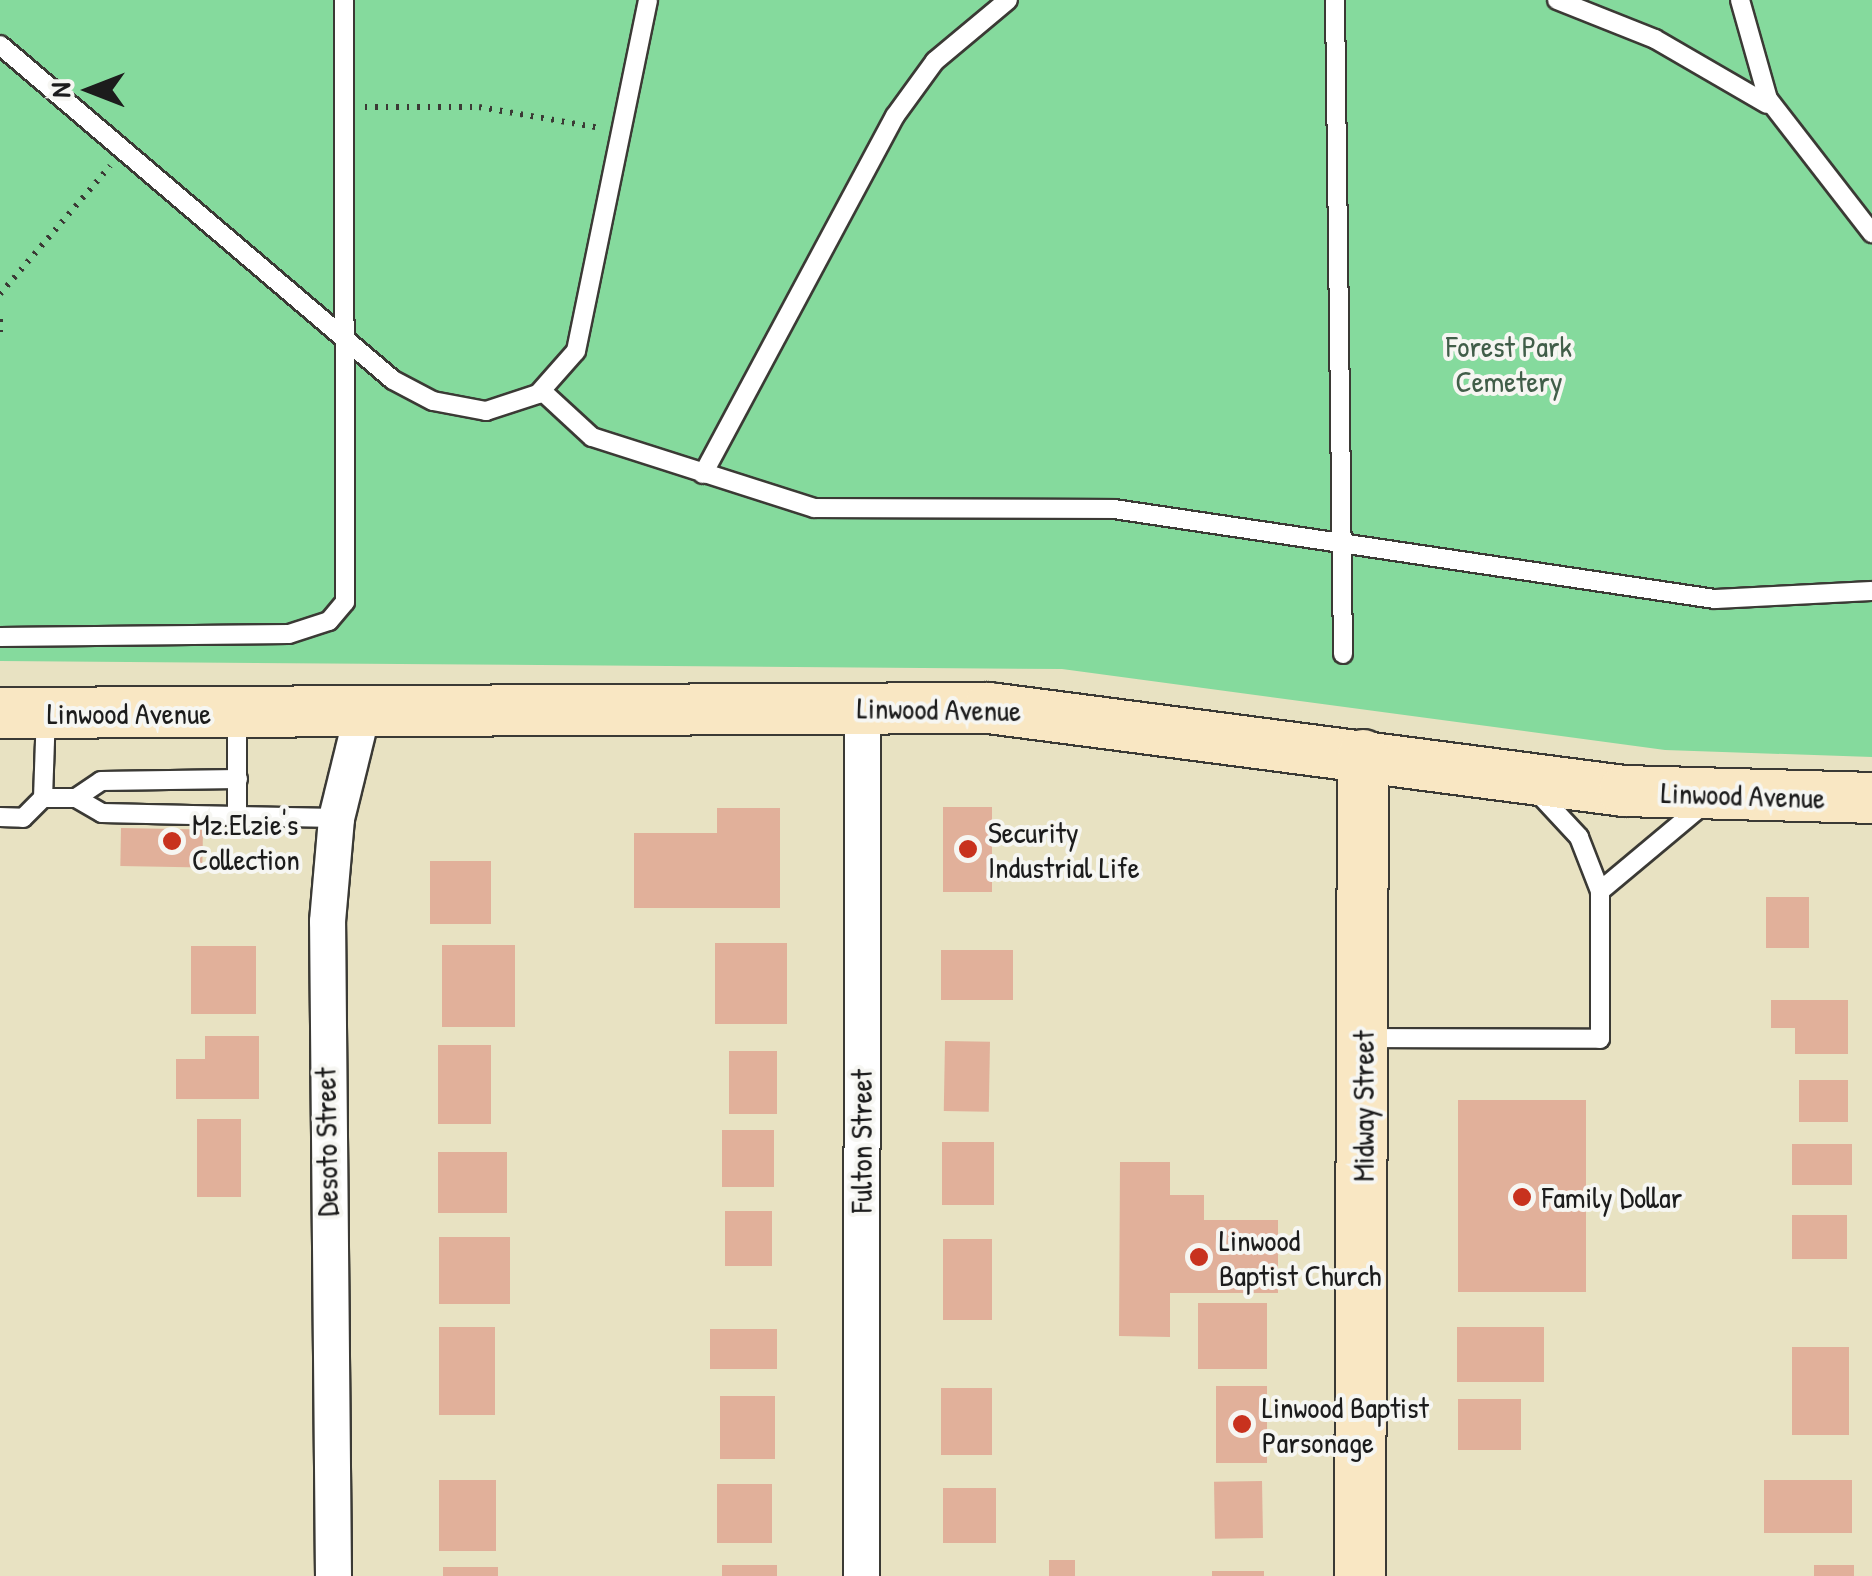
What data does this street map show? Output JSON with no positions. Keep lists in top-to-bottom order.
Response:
{
  "streets": {
    "main road": ["Linwood Avenue", "Midway Street"],
    "street": ["Fulton Street", "Desoto Street"]
  },
  "crossings": [
    ["Linwood Avenue", "Midway Street"],
    ["Linwood Avenue", "Fulton Street"],
    ["Linwood Avenue", "Desoto Street"]
  ],
  "parks": ["Forest Park Cemetery"],
  "places": [
    "Mz.Elzie's Collection",
    "Security Industrial Life",
    "Family Dollar",
    "Linwood Baptist Church",
    "Linwood Baptist Parsonage"
  ],
  "north": "left"
}
